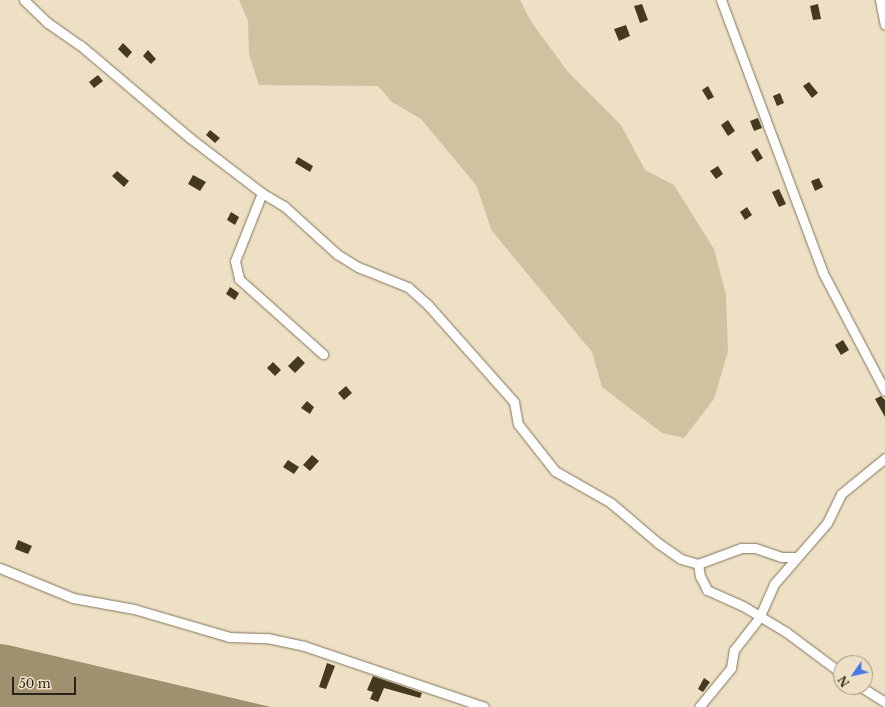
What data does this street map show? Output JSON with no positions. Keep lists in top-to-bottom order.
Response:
{
  "scale_bar": "50 m",
  "north": "bottom left"
}
